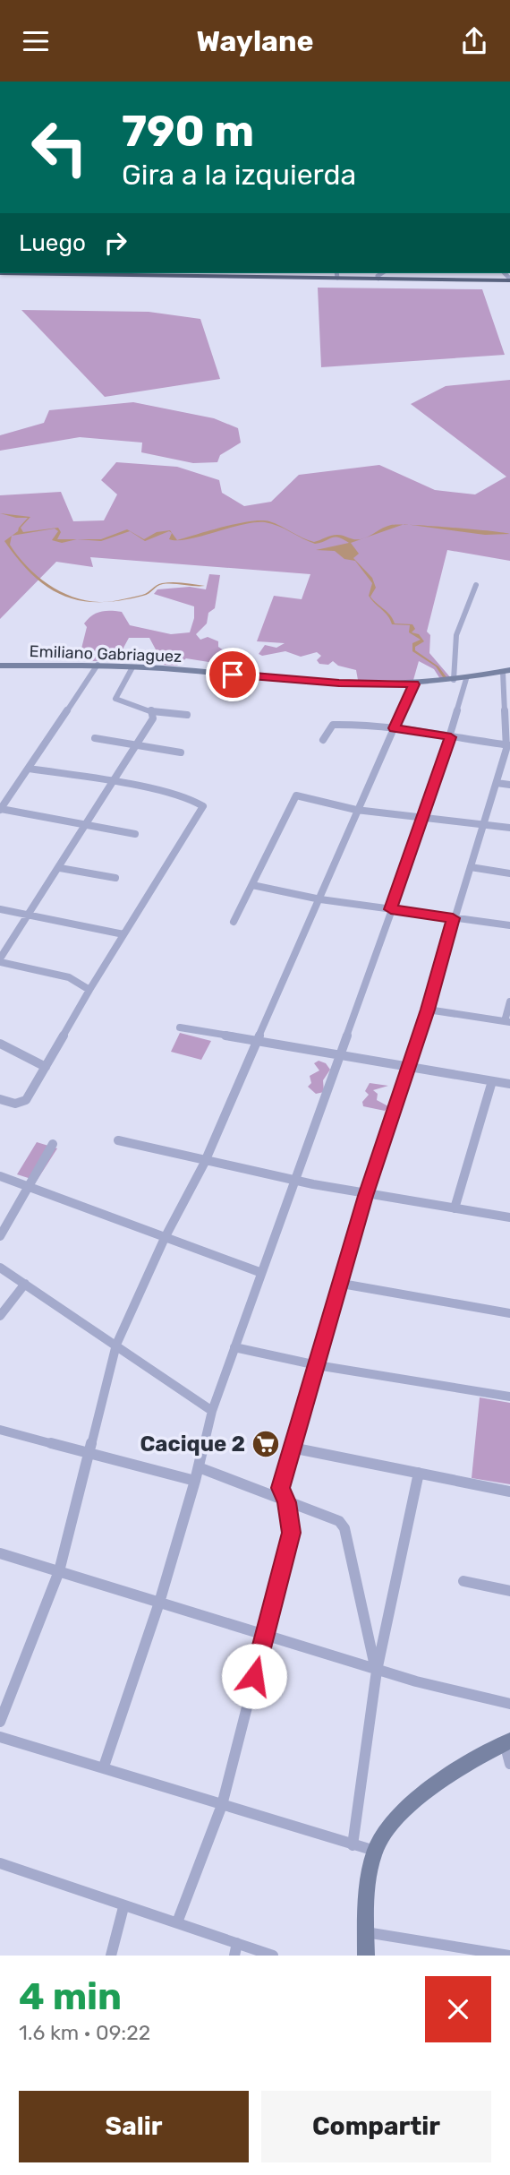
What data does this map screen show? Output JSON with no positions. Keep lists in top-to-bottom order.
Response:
{
  "streets": {
    "main road": ["Emiliano Gabriaguez"]
  },
  "places": {
    "supermarket": ["Cacique 2"]
  },
  "page": {
    "header": "Waylane",
    "turn": ["790 m", "Gira a la izquierda"],
    "then": "Luego",
    "heading": ["4 min", "1.6 km · 09:22"],
    "buttons": ["Salir", "Compartir"]
  }
}
